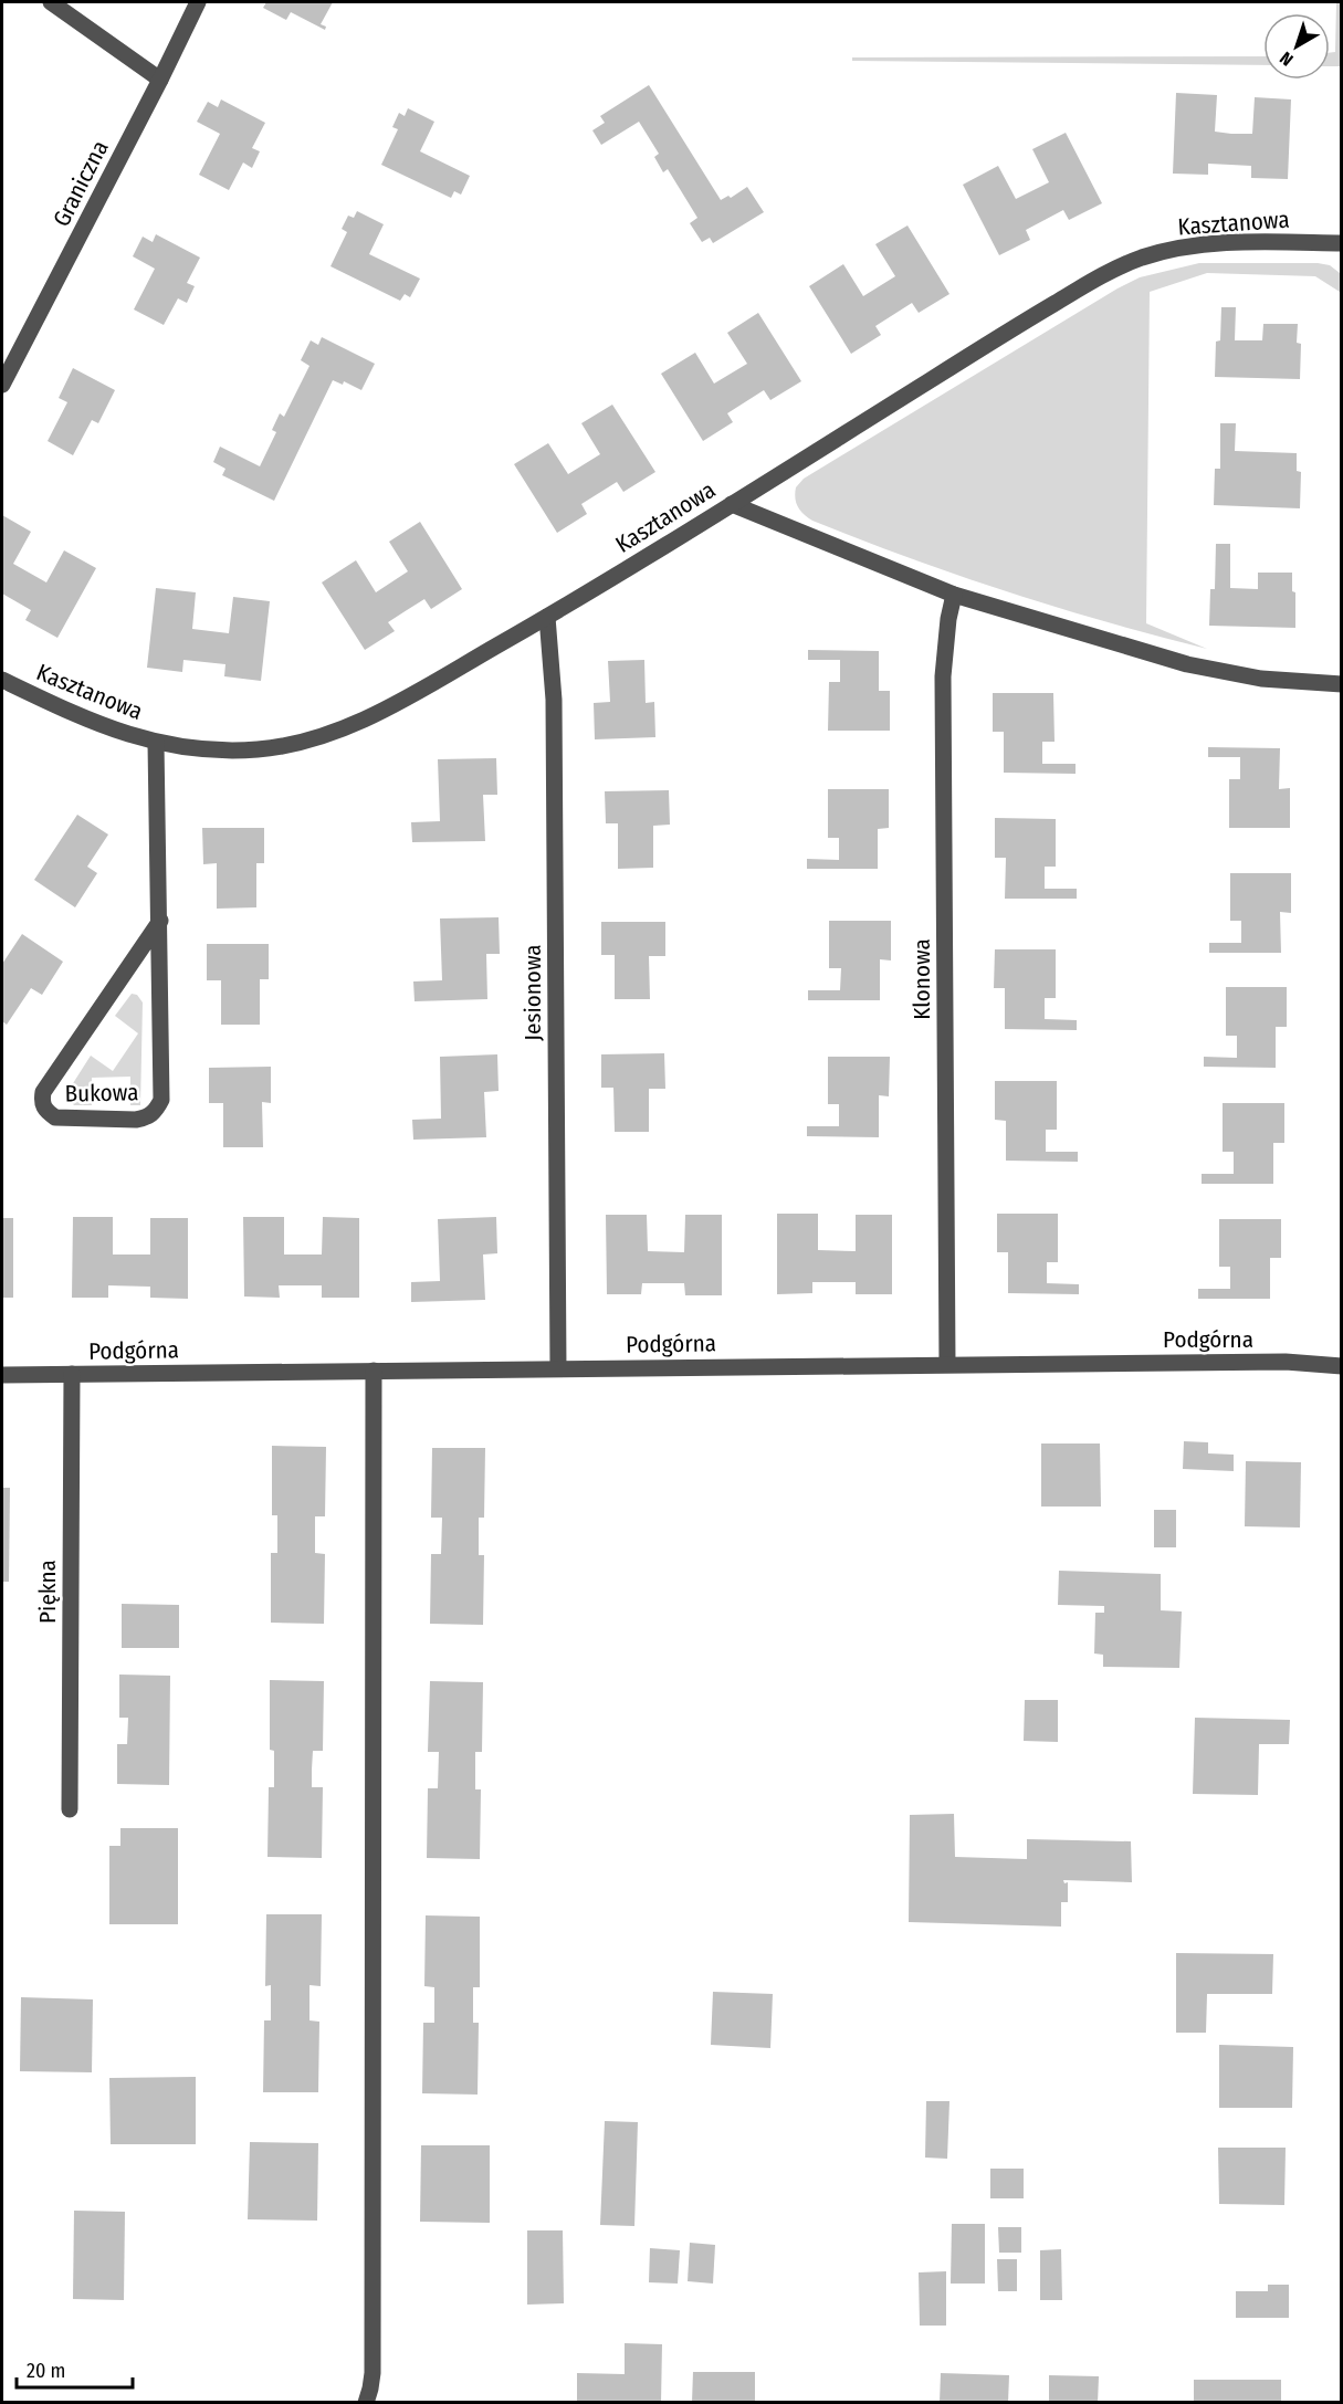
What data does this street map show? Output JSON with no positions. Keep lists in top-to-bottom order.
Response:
{
  "streets": {
    "street": [
      "Graniczna",
      "Kasztanowa",
      "Klonowa",
      "Jesionowa",
      "Bukowa",
      "Podgórna",
      "Piękna"
    ]
  },
  "crossings": [
    ["Kasztanowa", "Jesionowa"],
    ["Kasztanowa", "Bukowa"],
    ["Klonowa", "Podgórna"],
    ["Jesionowa", "Podgórna"],
    ["Podgórna", "Piękna"]
  ],
  "scale_bar": "20 m",
  "north": "bottom left"
}
